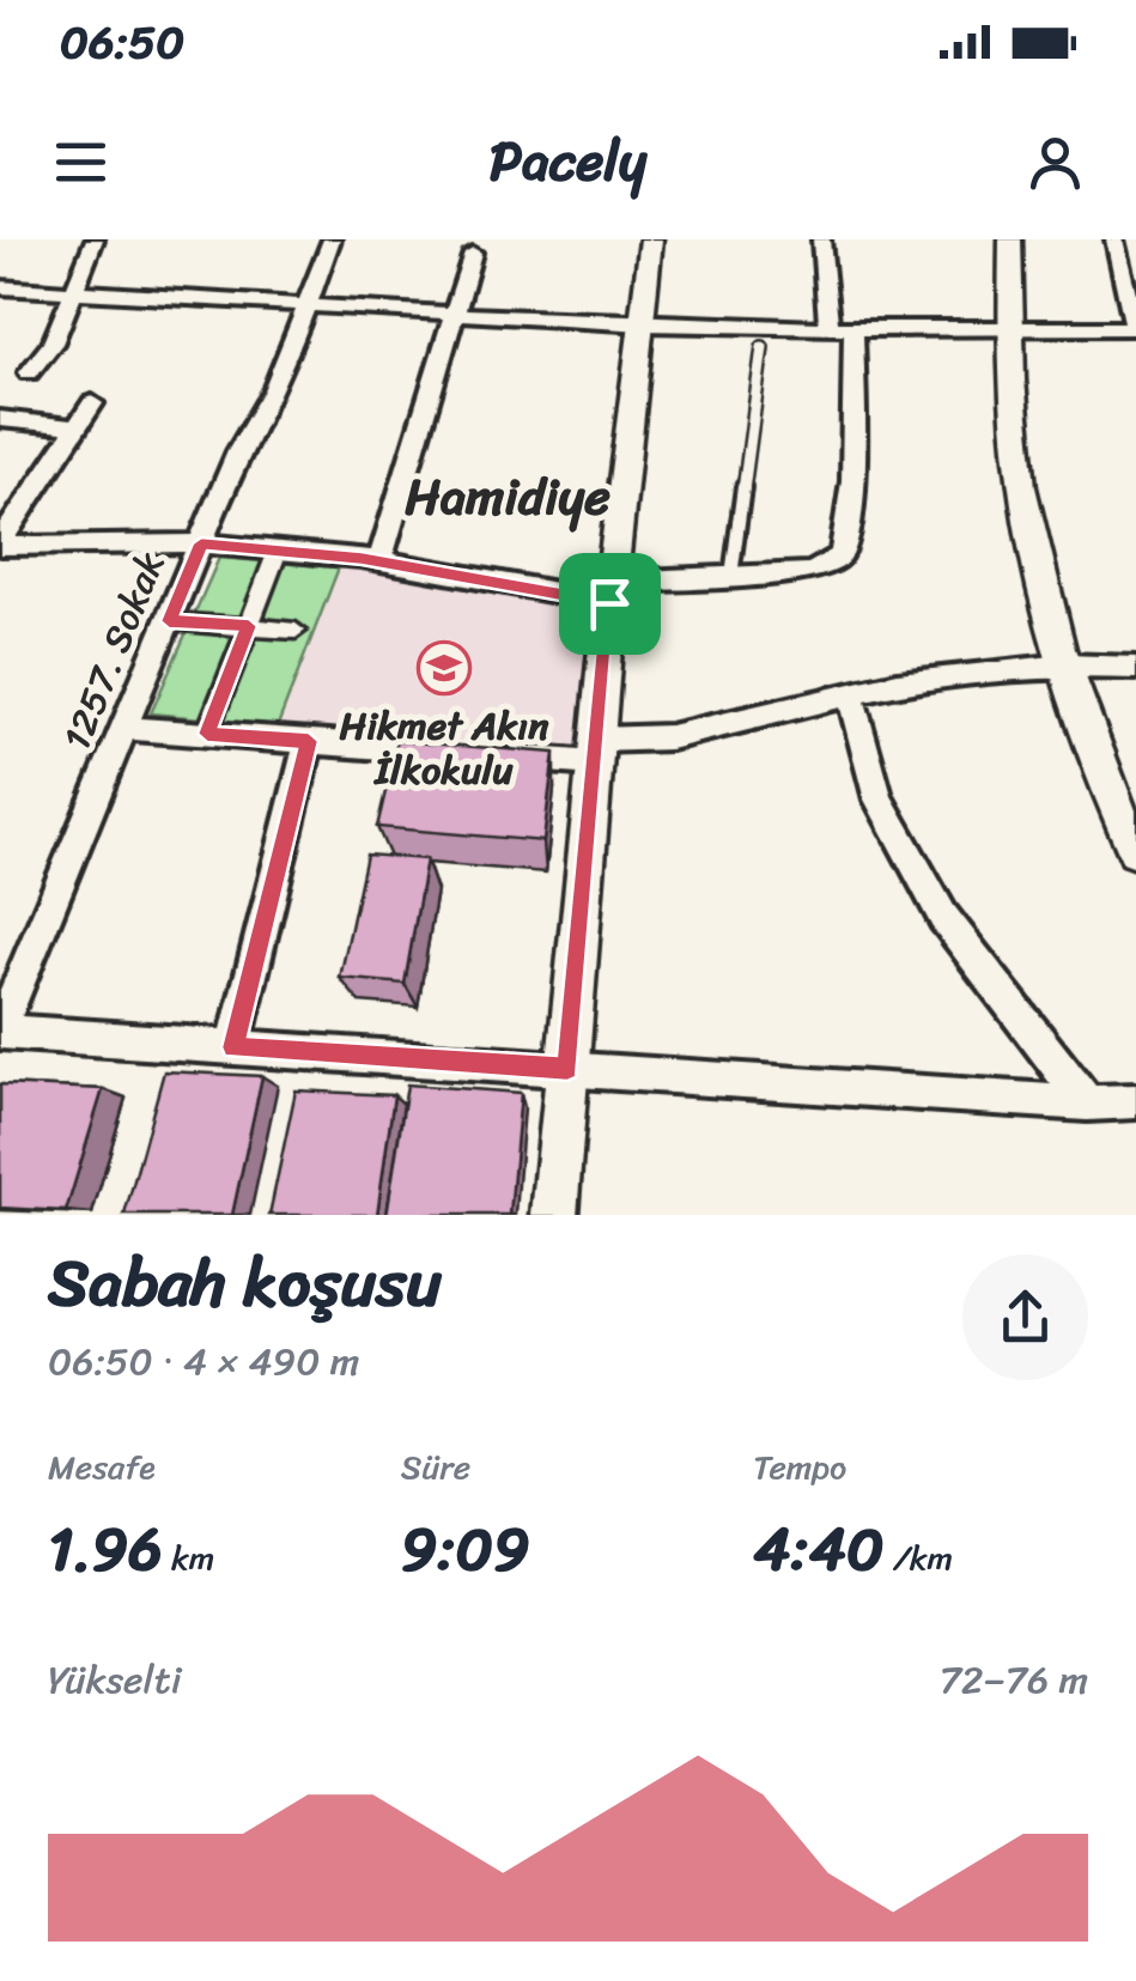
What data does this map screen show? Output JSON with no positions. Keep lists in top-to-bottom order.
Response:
{
  "streets": {
    "street": ["1257. Sokak"]
  },
  "districts": ["Hamidiye"],
  "places": {
    "school or university": ["Hikmet Akın İlkokulu"]
  },
  "page": {
    "status": "06:50",
    "header": "Pacely",
    "heading": ["Sabah koşusu", "06:50 · 4 × 490 m"],
    "stats": [
      ["Mesafe", "1.96 km"],
      ["Süre", "9:09"],
      ["Tempo", "4:40 /km"]
    ],
    "chart": ["Yükselti", "72–76 m"]
  }
}
